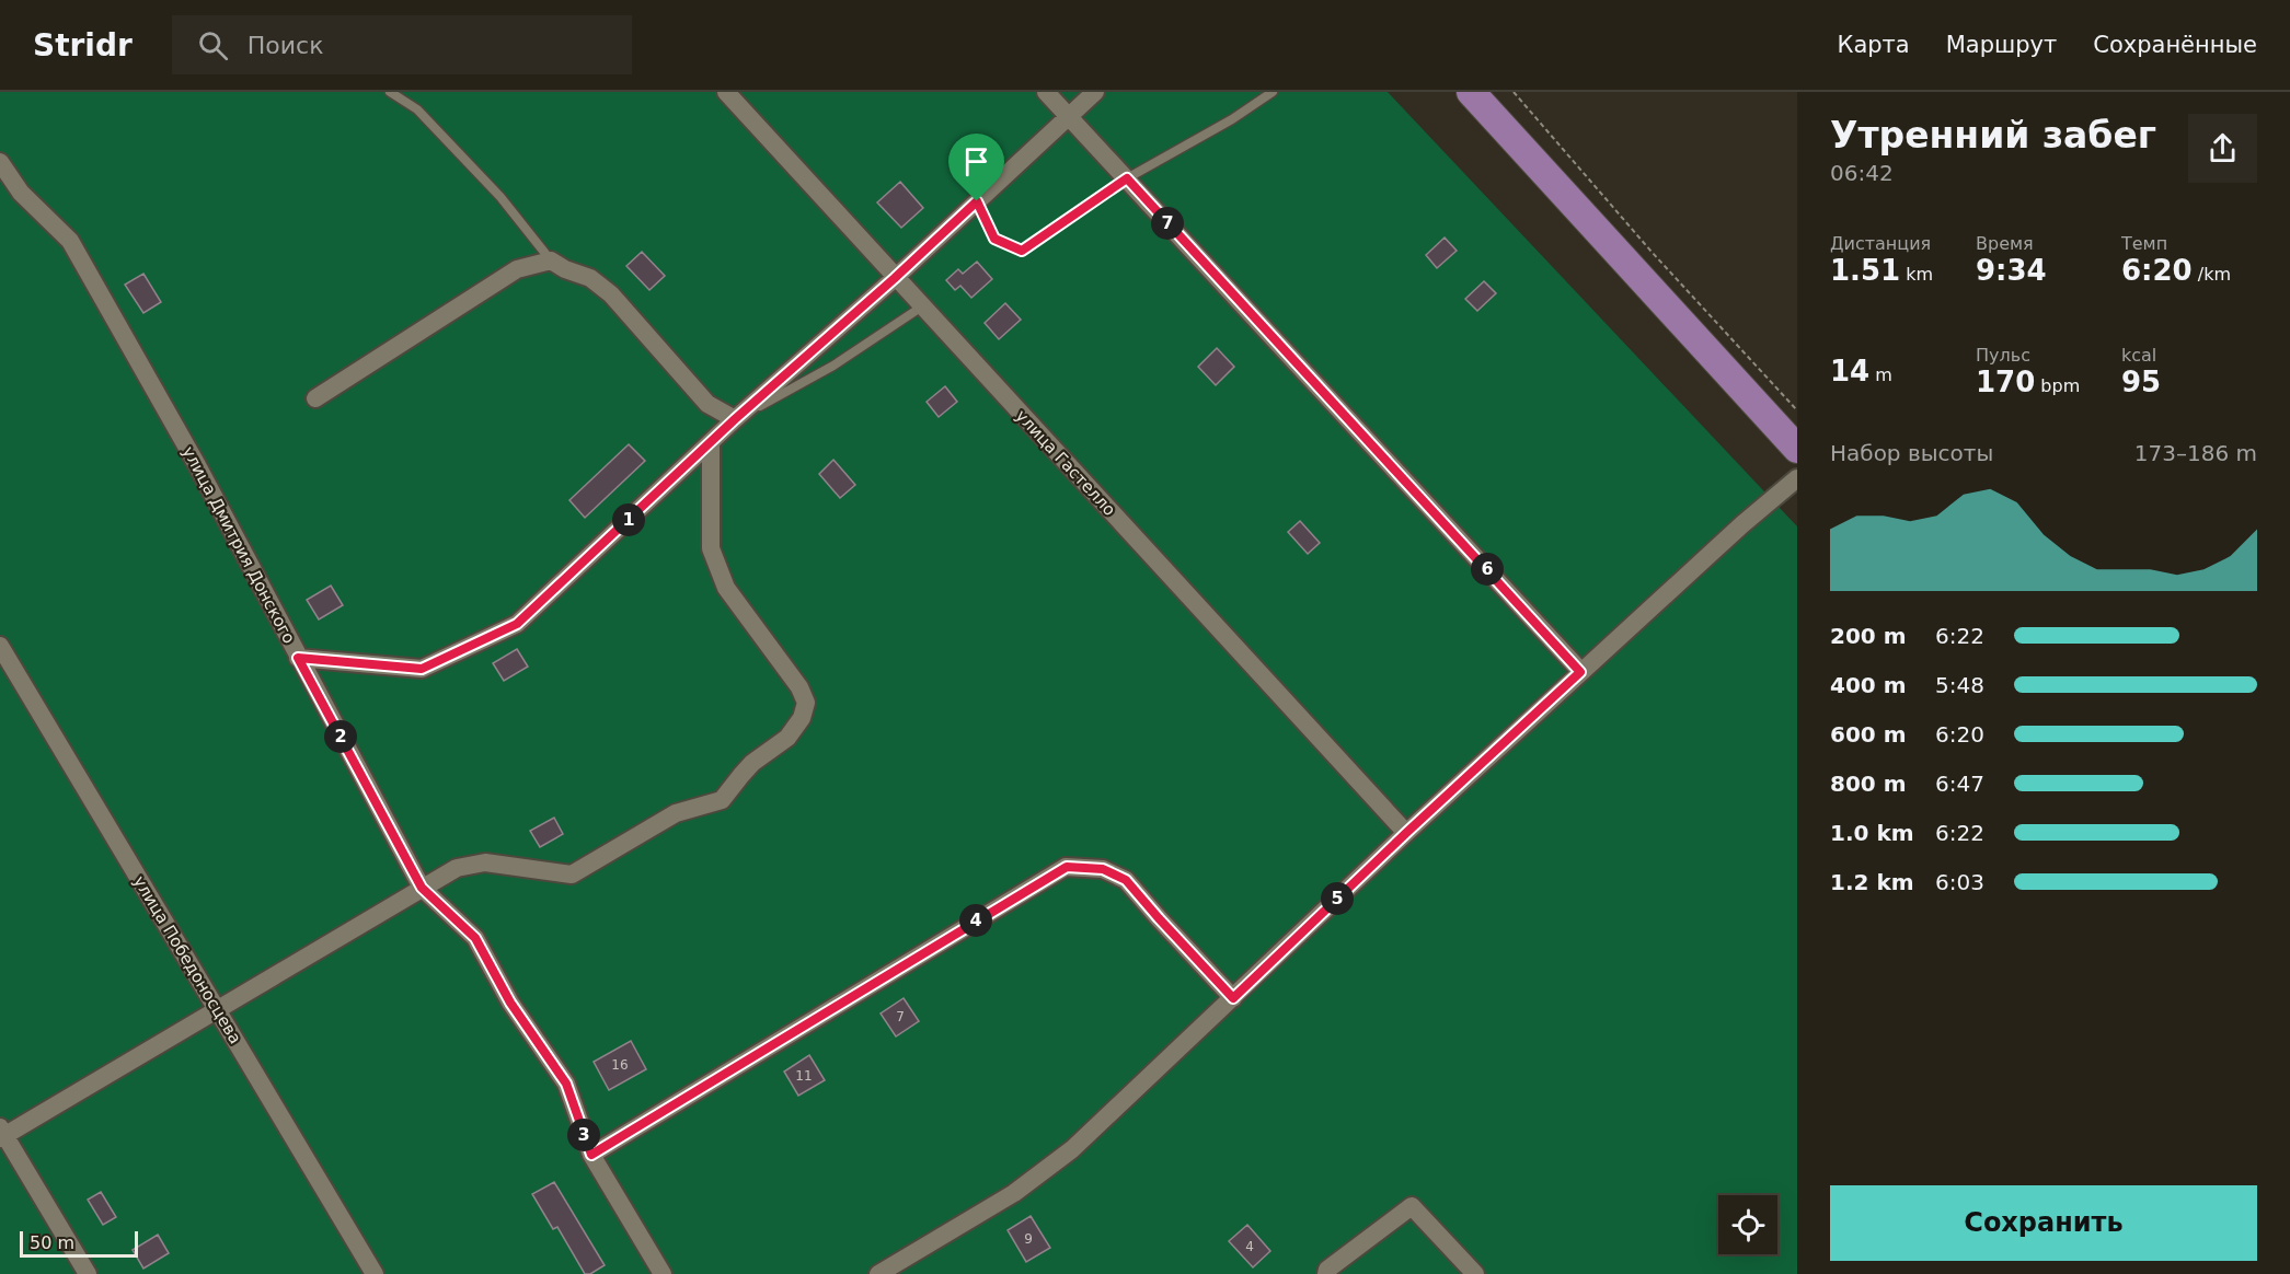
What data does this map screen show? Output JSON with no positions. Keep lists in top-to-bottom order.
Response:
{
  "streets": {
    "street": ["улица Гастелло", "улица Дмитрия Донского", "улица Победоносцева"]
  },
  "house_numbers": [
    "7",
    "16",
    "11",
    "9",
    "4"
  ],
  "scale_bar": "50 m",
  "page": {
    "header": "Stridr",
    "search": "Поиск",
    "nav": ["Карта", "Маршрут", "Сохранённые"],
    "heading": ["Утренний забег", "06:42"],
    "stats": [
      ["Дистанция", "1.51 km"],
      ["Время", "9:34"],
      ["Темп", "6:20 /km"],
      ["14 m"],
      ["Пульс", "170 bpm"],
      ["kcal", "95"]
    ],
    "pins": [
      "7",
      "1",
      "6",
      "2",
      "5",
      "4",
      "3"
    ],
    "chart": ["Набор высоты", "173–186 m"],
    "list": [
      {
        "name": "200 m",
        "note": "6:22"
      },
      {
        "name": "400 m",
        "note": "5:48"
      },
      {
        "name": "600 m",
        "note": "6:20"
      },
      {
        "name": "800 m",
        "note": "6:47"
      },
      {
        "name": "1.0 km",
        "note": "6:22"
      },
      {
        "name": "1.2 km",
        "note": "6:03"
      }
    ],
    "buttons": "Сохранить",
    "scale": "50 m"
  }
}
